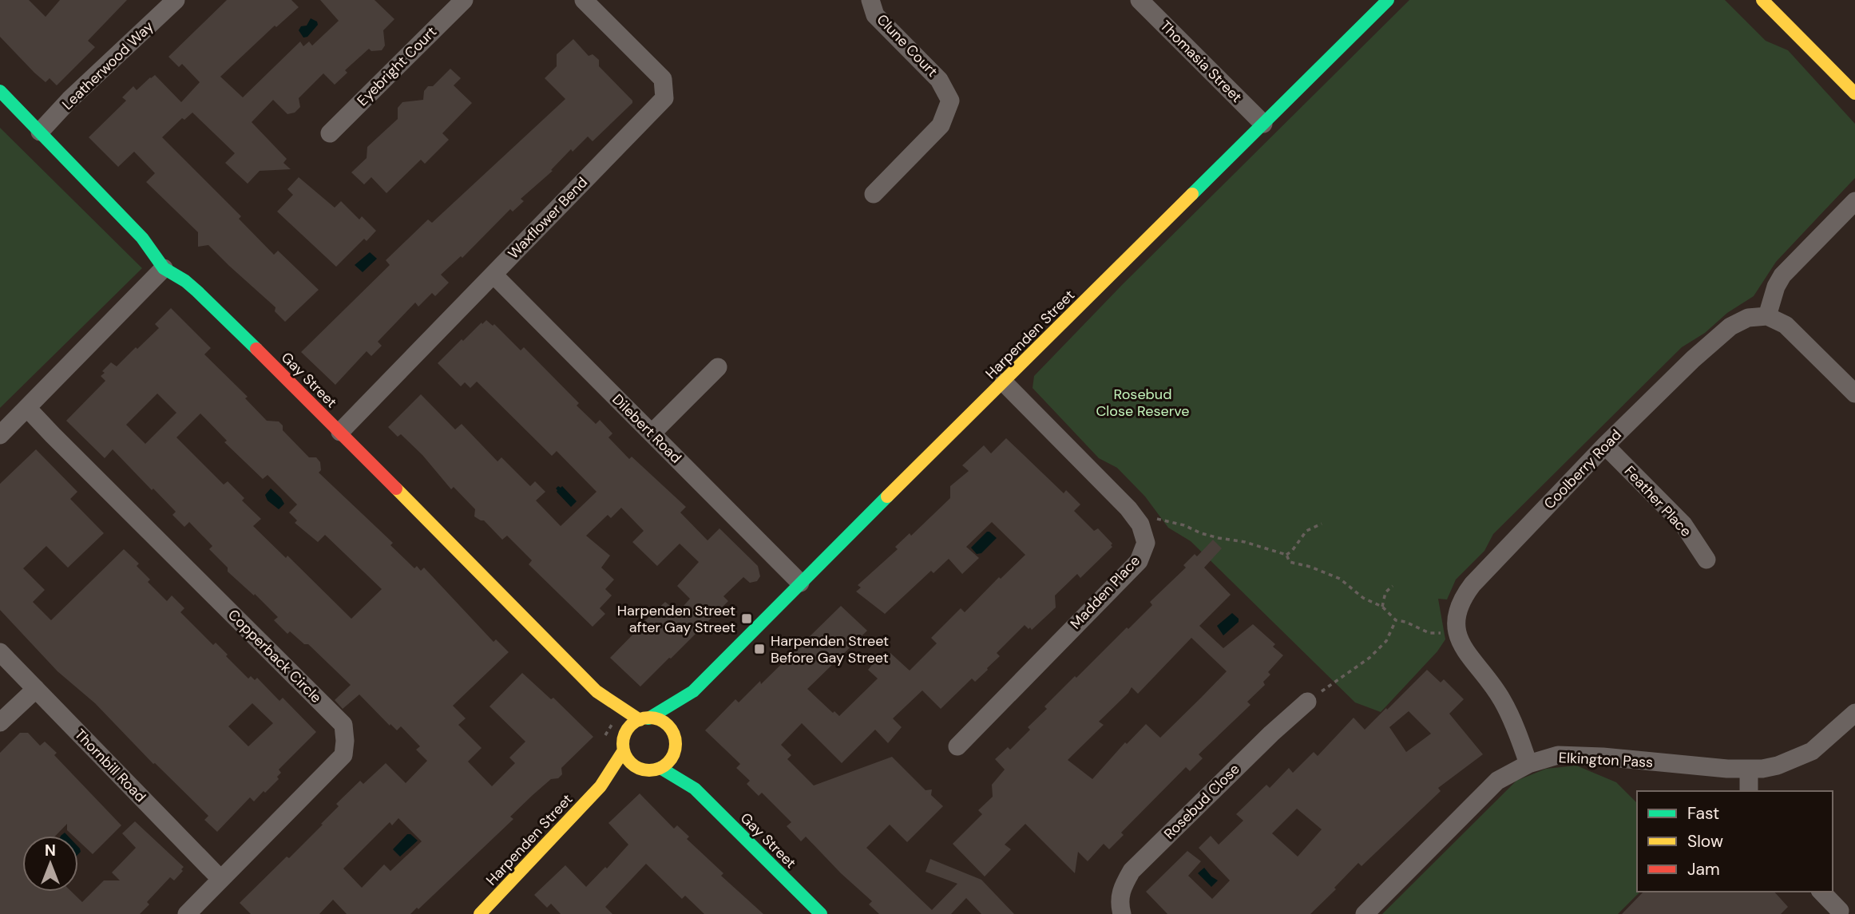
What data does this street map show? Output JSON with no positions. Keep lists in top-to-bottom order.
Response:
{
  "streets": {
    "street": [
      "Clune Court",
      "Thomasia Street",
      "Leatherwood Way",
      "Eyebright Court",
      "Waxflower Bend",
      "Harpenden Street",
      "Gay Street",
      "Dilebert Road",
      "Coolberry Road",
      "Feather Place",
      "Madden Place",
      "Copperback Circle",
      "Elkington Pass",
      "Thornbill Road",
      "Rosebud Close"
    ]
  },
  "crossings": [
    ["Thomasia Street", "Harpenden Street"],
    ["Leatherwood Way", "Gay Street"],
    ["Waxflower Bend", "Gay Street"],
    ["Waxflower Bend", "Dilebert Road"],
    ["Harpenden Street", "Gay Street"],
    ["Harpenden Street", "Dilebert Road"],
    ["Coolberry Road", "Feather Place"],
    ["Copperback Circle", "Thornbill Road"]
  ],
  "parks": ["Rosebud Close Reserve"],
  "places": {
    "transit": ["Harpenden Street after Gay Street", "Harpenden Street Before Gay Street"]
  },
  "legend": ["Fast", "Slow", "Jam"],
  "north": "top"
}
